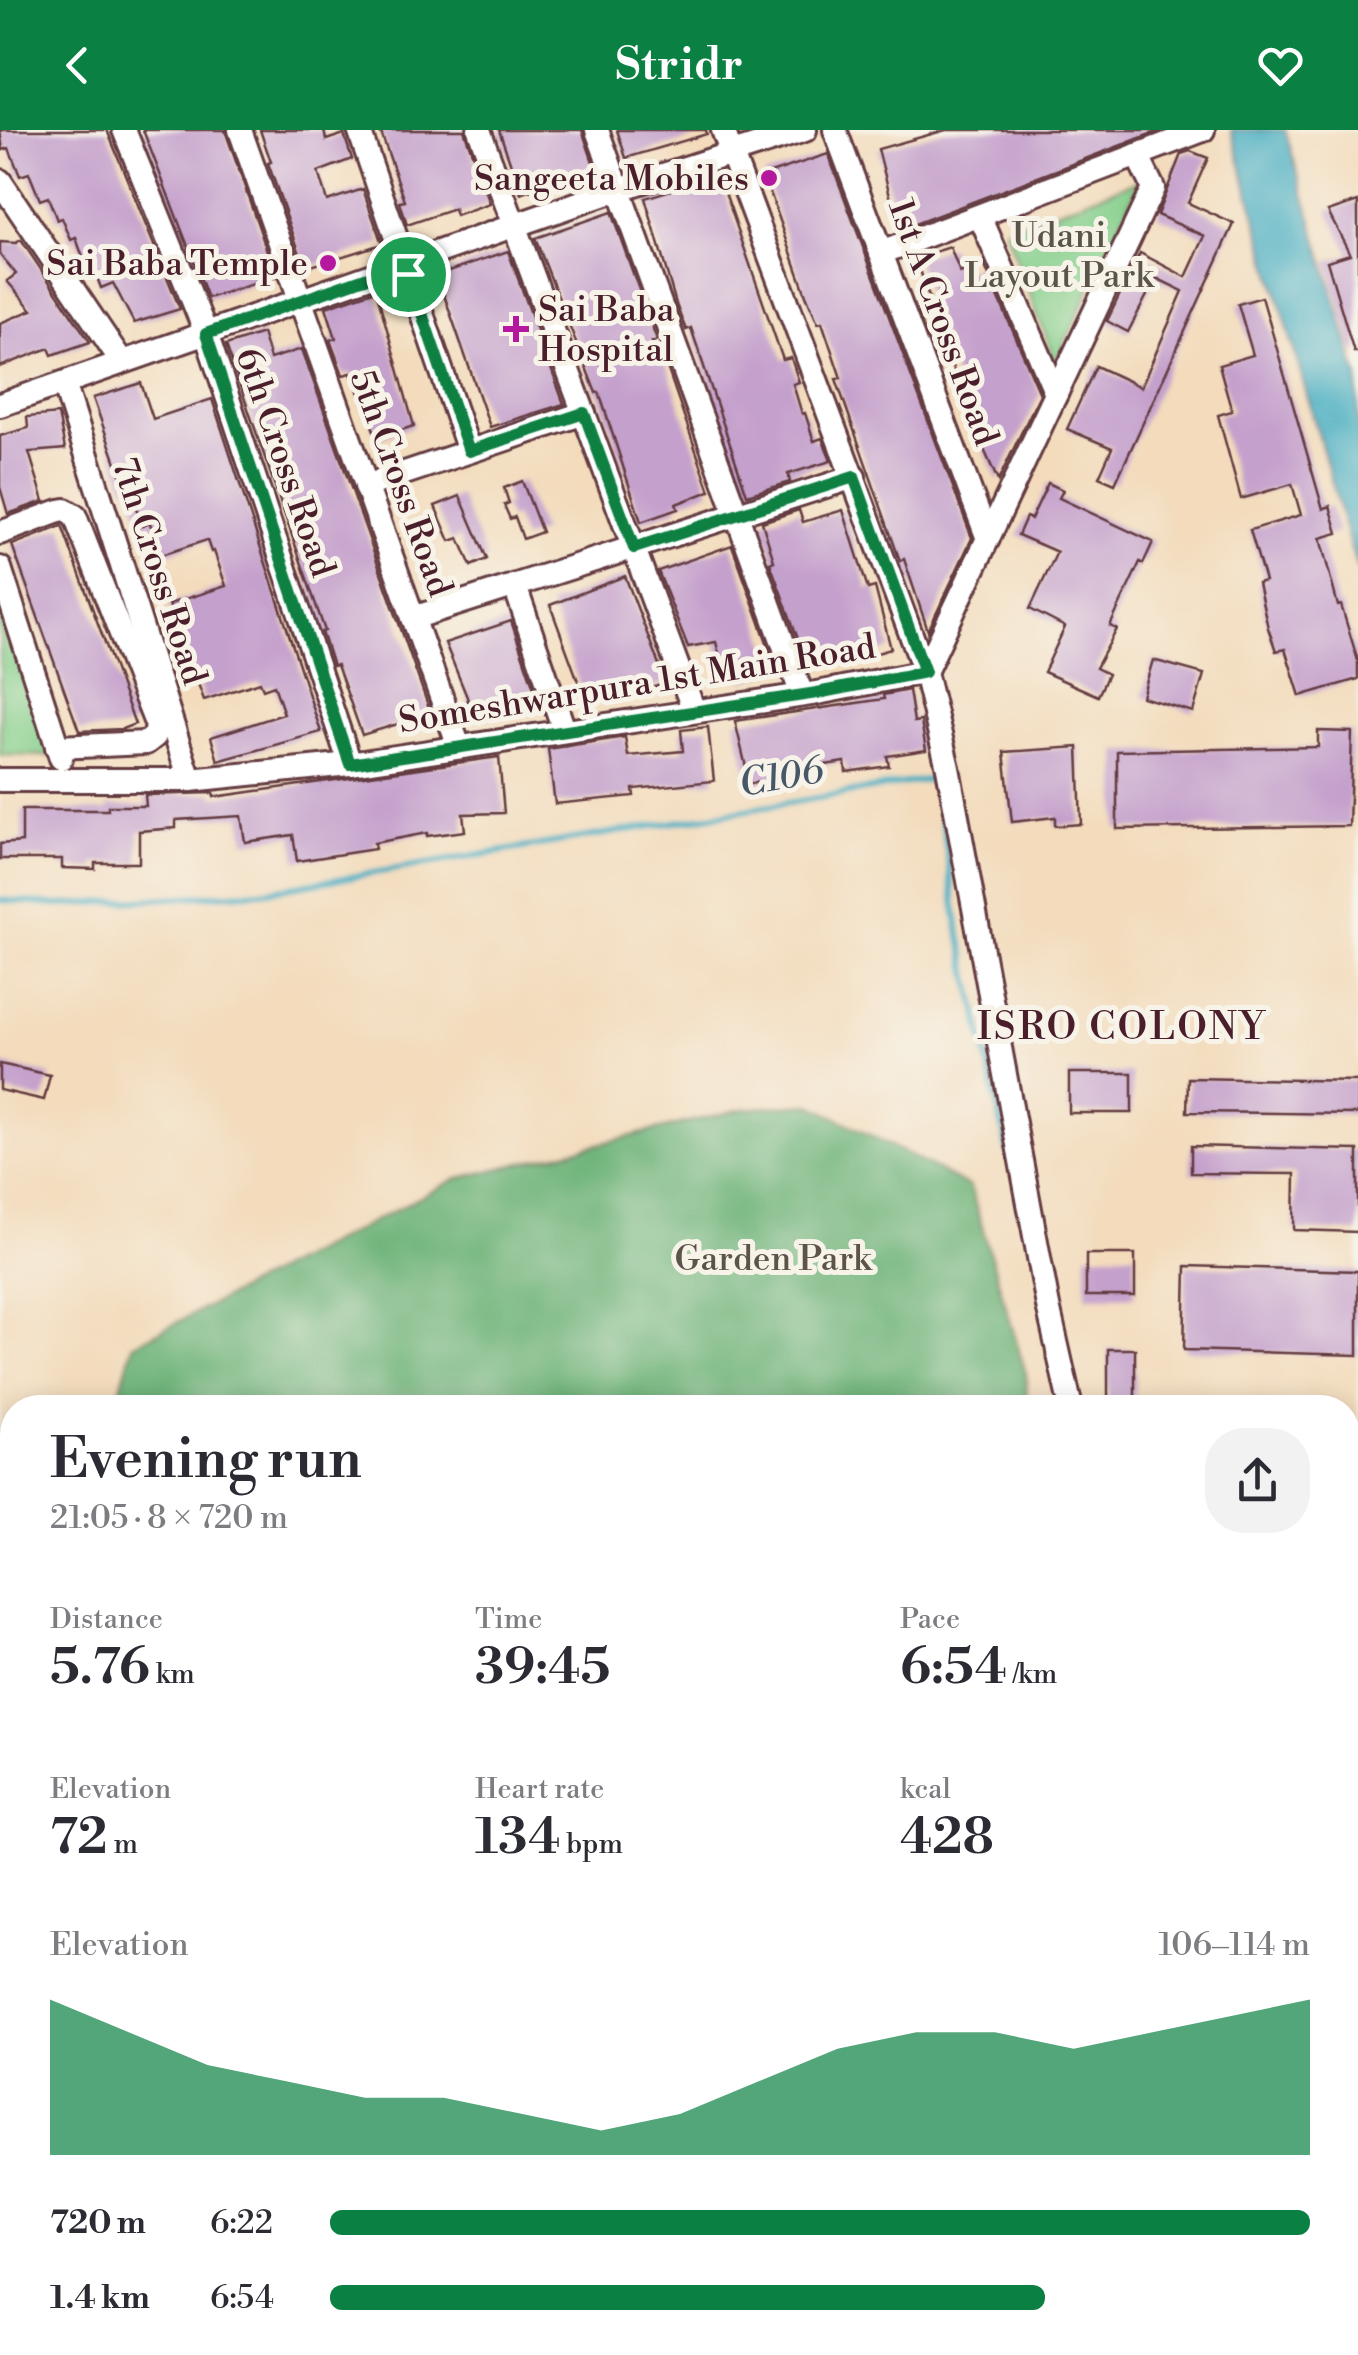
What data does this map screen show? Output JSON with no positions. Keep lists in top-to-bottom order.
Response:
{
  "streets": {
    "street": [
      "1st A Cross Road",
      "6th Cross Road",
      "5th Cross Road",
      "7th Cross Road",
      "Someshwarpura 1st Main Road"
    ]
  },
  "crossings": [
    ["6th Cross Road", "Someshwarpura 1st Main Road"],
    ["5th Cross Road", "Someshwarpura 1st Main Road"],
    ["7th Cross Road", "Someshwarpura 1st Main Road"]
  ],
  "districts": ["ISRO COLONY"],
  "water": ["C106"],
  "parks": ["Udani Layout Park", "Garden Park"],
  "places": {
    "other": ["Sangeeta Mobiles", "Sai Baba Temple"],
    "health": ["Sai Baba Hospital"]
  },
  "page": {
    "header": "Stridr",
    "heading": ["Evening run", "21:05 · 8 × 720 m"],
    "stats": [
      ["Distance", "5.76 km"],
      ["Time", "39:45"],
      ["Pace", "6:54 /km"],
      ["Elevation", "72 m"],
      ["Heart rate", "134 bpm"],
      ["kcal", "428"]
    ],
    "chart": ["Elevation", "106–114 m"],
    "list": [
      {
        "name": "720 m",
        "note": "6:22"
      },
      {
        "name": "1.4 km",
        "note": "6:54"
      }
    ]
  }
}
